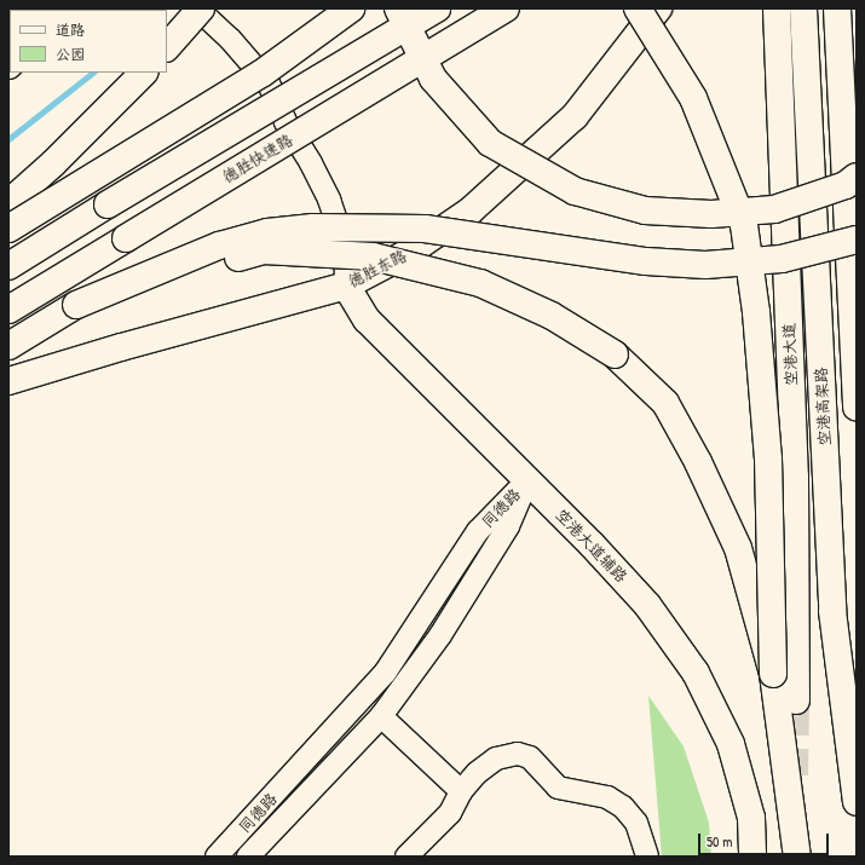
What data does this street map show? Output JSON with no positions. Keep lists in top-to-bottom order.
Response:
{
  "streets": {
    "main road": [
      "德胜快速路",
      "德胜东路",
      "空港大道",
      "空港高架路",
      "空港大道辅路"
    ],
    "street": ["同德路"]
  },
  "crossings": [
    ["德胜东路", "空港大道辅路"],
    ["同德路", "空港大道辅路"]
  ],
  "legend": ["道路", "公园"],
  "scale_bar": "50 m"
}
